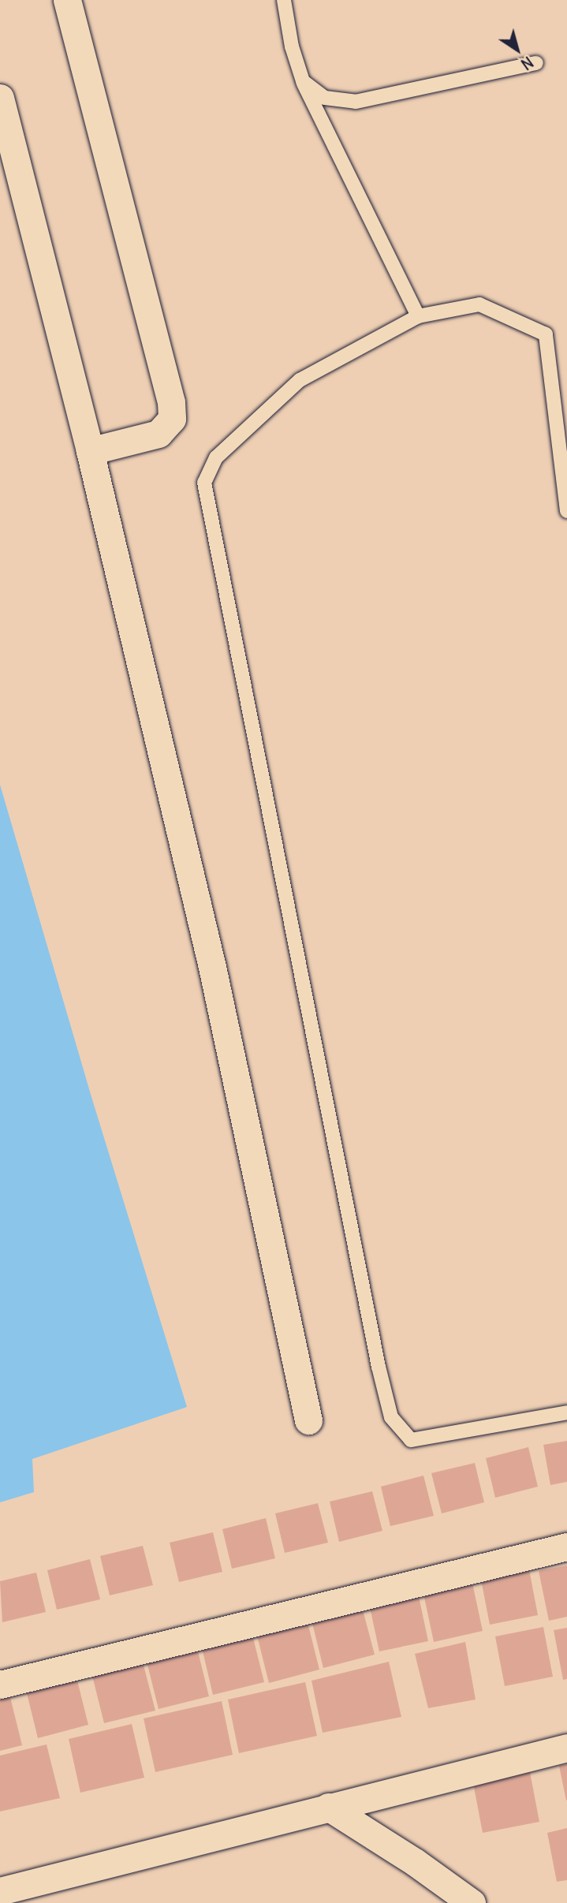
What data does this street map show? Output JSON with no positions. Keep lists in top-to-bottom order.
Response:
{
  "north": "bottom right"
}
